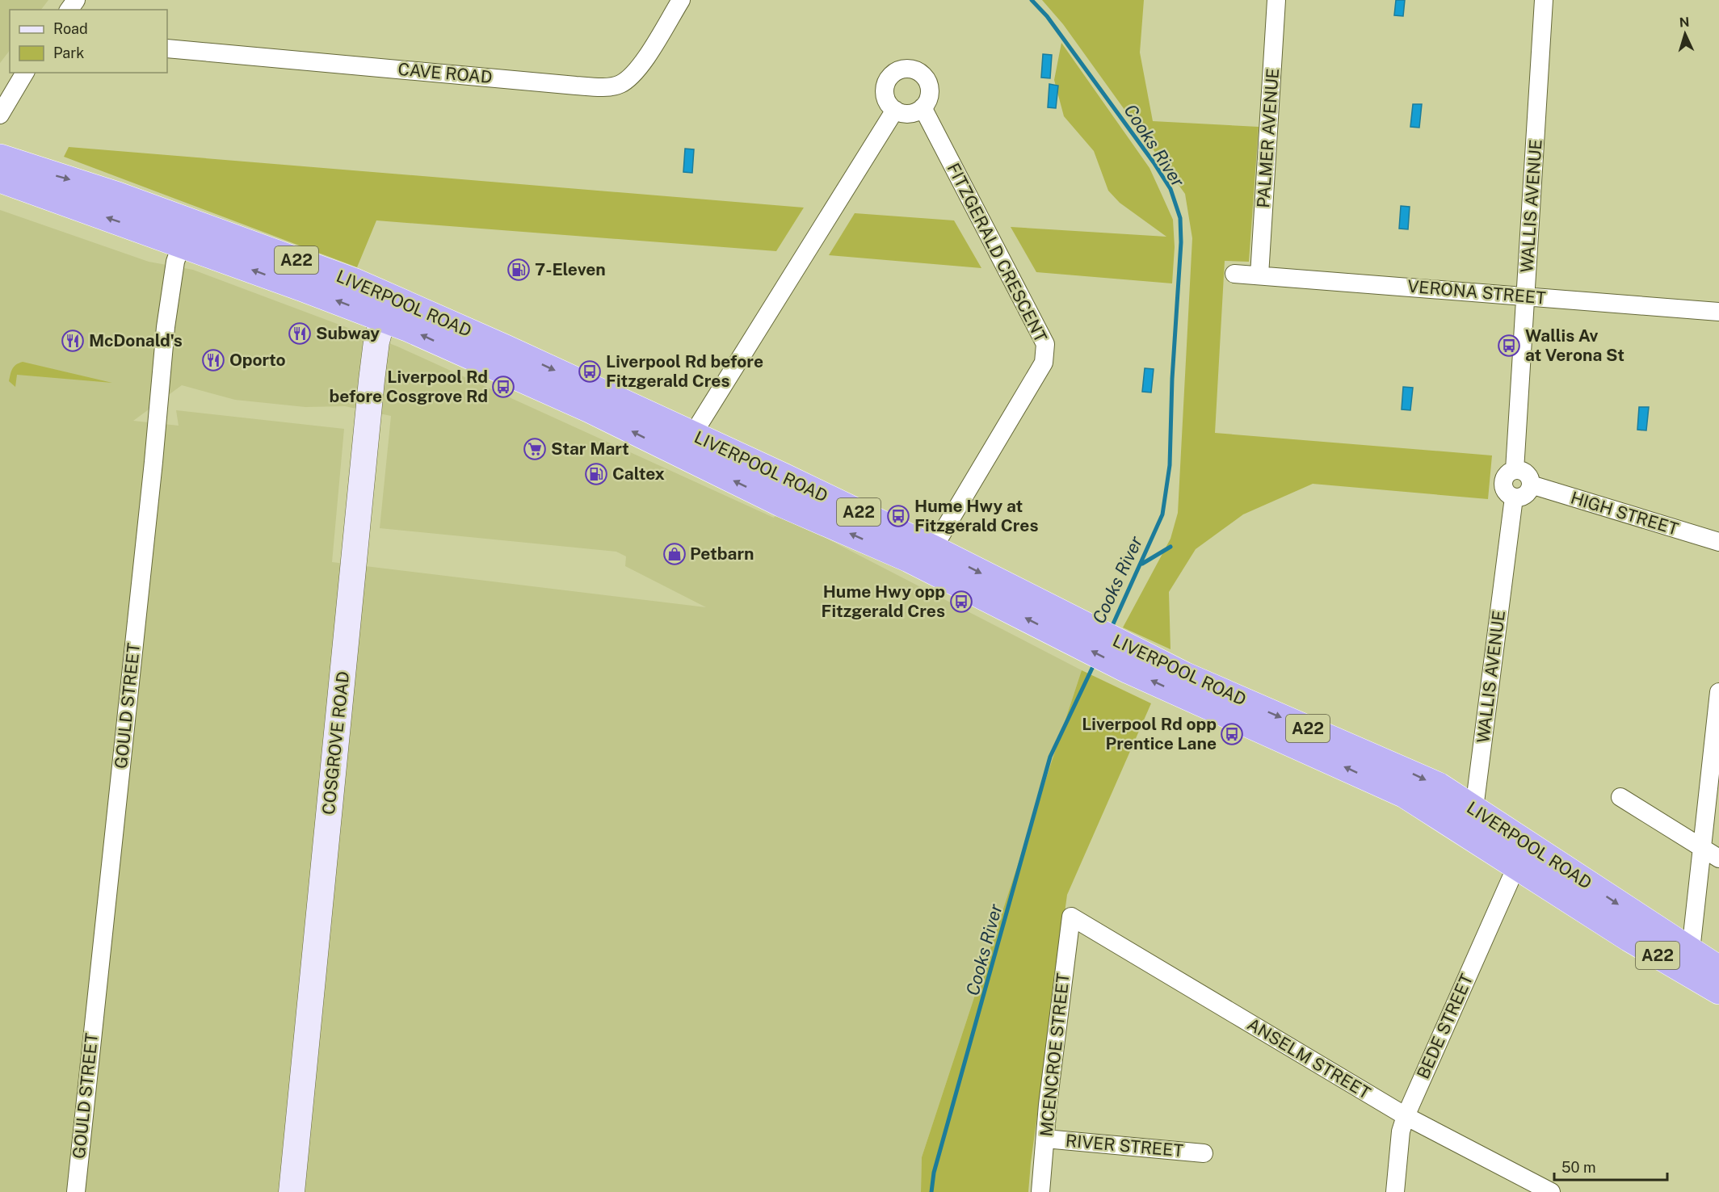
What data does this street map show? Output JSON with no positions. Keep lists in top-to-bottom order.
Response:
{
  "streets": {
    "highway": ["A22", "LIVERPOOL ROAD"],
    "main road": ["COSGROVE ROAD"],
    "street": [
      "CAVE ROAD",
      "PALMER AVENUE",
      "WALLIS AVENUE",
      "FITZGERALD CRESCENT",
      "VERONA STREET",
      "HIGH STREET",
      "GOULD STREET",
      "BEDE STREET",
      "MCENCROE STREET",
      "ANSELM STREET",
      "RIVER STREET"
    ]
  },
  "crossings": [
    ["PALMER AVENUE", "VERONA STREET"],
    ["WALLIS AVENUE", "VERONA STREET"],
    ["WALLIS AVENUE", "LIVERPOOL ROAD"],
    ["WALLIS AVENUE", "HIGH STREET"],
    ["FITZGERALD CRESCENT", "LIVERPOOL ROAD"],
    ["LIVERPOOL ROAD", "GOULD STREET"],
    ["LIVERPOOL ROAD", "COSGROVE ROAD"],
    ["LIVERPOOL ROAD", "BEDE STREET"],
    ["BEDE STREET", "ANSELM STREET"],
    ["MCENCROE STREET", "ANSELM STREET"],
    ["MCENCROE STREET", "RIVER STREET"]
  ],
  "water": ["Cooks River"],
  "places": {
    "fuel station": ["7-Eleven", "Caltex"],
    "restaurant": ["Subway", "McDonald's", "Oporto"],
    "bus stop": [
      "Wallis Av at Verona St",
      "Liverpool Rd before Fitzgerald Cres",
      "Liverpool Rd before Cosgrove Rd",
      "Hume Hwy at Fitzgerald Cres",
      "Hume Hwy opp Fitzgerald Cres",
      "Liverpool Rd opp Prentice Lane"
    ],
    "supermarket": ["Star Mart"],
    "shop": ["Petbarn"]
  },
  "legend": ["Road", "Park"],
  "scale_bar": "50 m",
  "north": "top"
}
